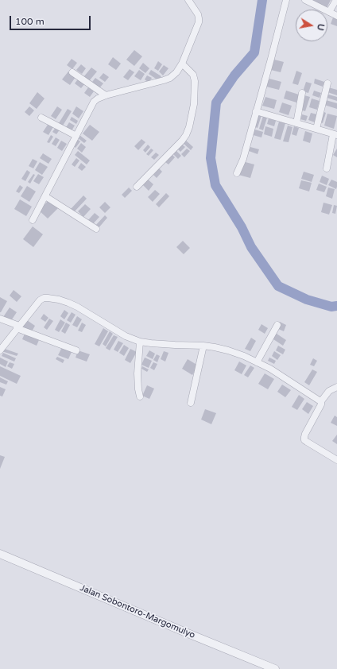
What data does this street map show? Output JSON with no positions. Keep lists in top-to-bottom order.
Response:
{
  "streets": {
    "street": ["Jalan Sobontoro-Margomulyo"]
  },
  "scale_bar": "100 m",
  "north": "right"
}
